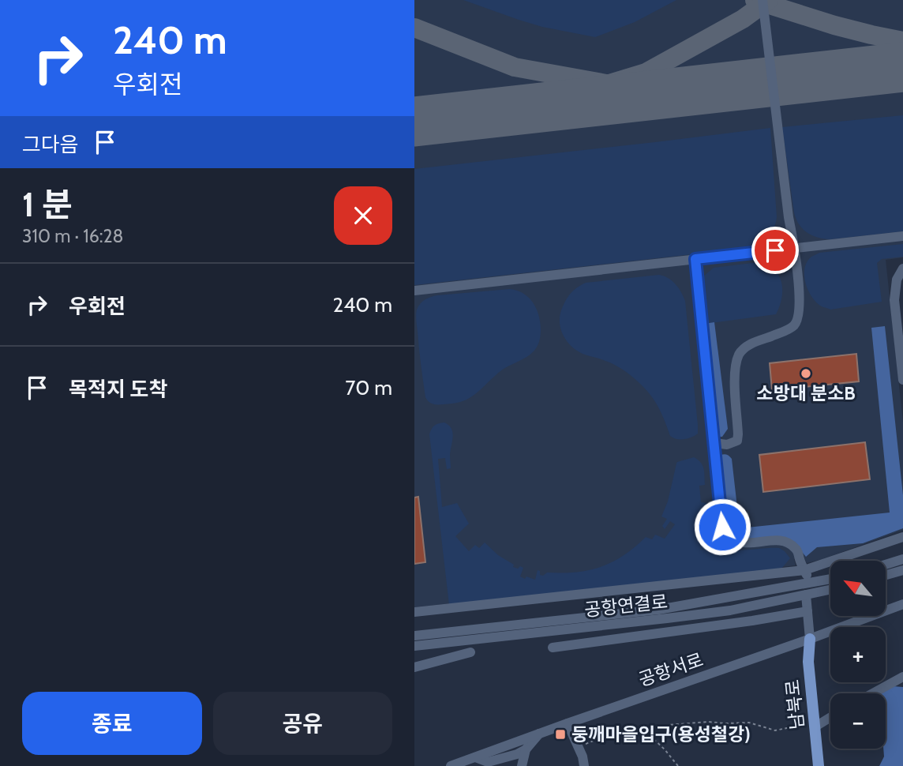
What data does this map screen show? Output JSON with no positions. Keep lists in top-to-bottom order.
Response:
{
  "streets": {
    "main road": ["남북로"],
    "street": ["공항연결로", "공항서로"]
  },
  "crossings": [
    ["공항서로", "남북로"]
  ],
  "places": {
    "other": ["소방대 분소B"],
    "transit": ["둥깨마을입구(용성철강)"]
  },
  "north": "top left",
  "page": {
    "turn": ["240 m", "우회전"],
    "then": "그다음",
    "heading": ["1 분", "310 m · 16:28"],
    "list": [
      {
        "name": "우회전",
        "value": "240 m"
      },
      {
        "name": "목적지 도착",
        "value": "70 m"
      }
    ],
    "map_buttons": ["+", "−"],
    "buttons": ["종료", "공유"]
  }
}
